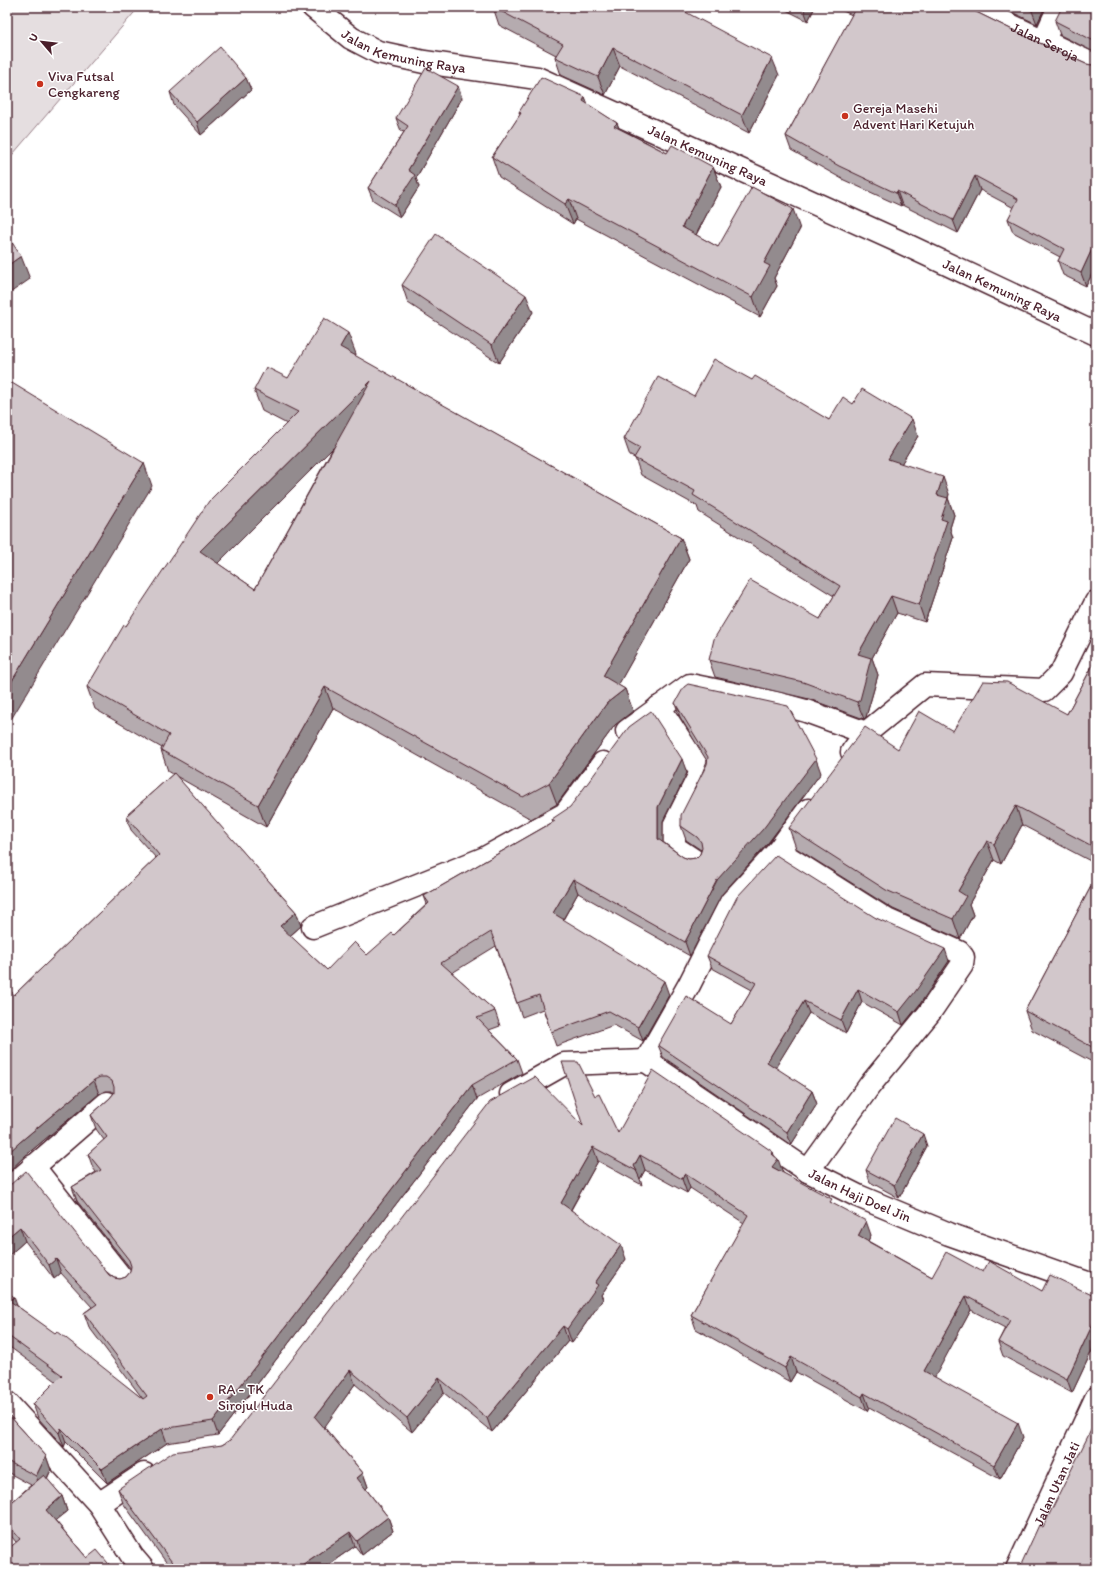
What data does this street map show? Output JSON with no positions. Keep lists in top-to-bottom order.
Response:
{
  "streets": {
    "street": [
      "Jalan Seroja",
      "Jalan Kemuning Raya",
      "Jalan Haji Doel Jin",
      "Jalan Utan Jati"
    ]
  },
  "places": ["Viva Futsal Cengkareng", "Gereja Masehi Advent Hari Ketujuh", "RA - TK Sirojul Huda"],
  "north": "top left"
}
